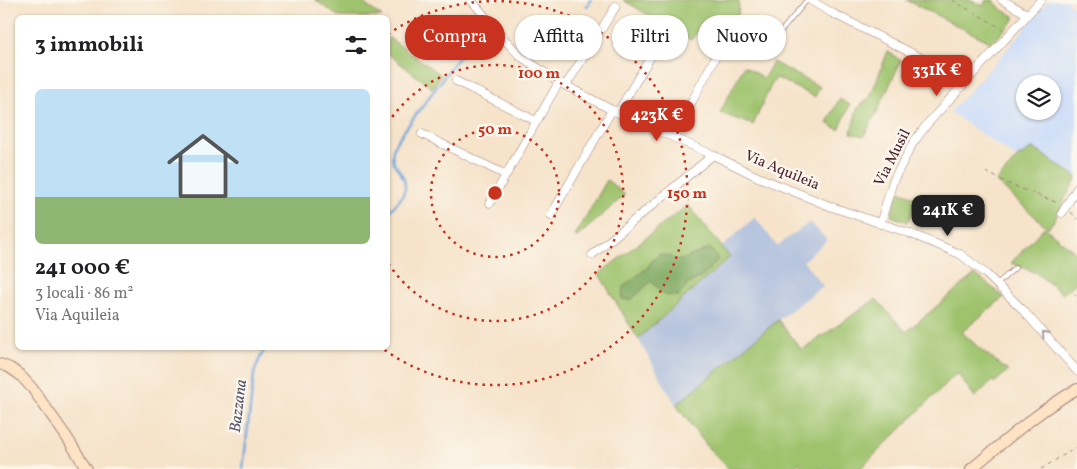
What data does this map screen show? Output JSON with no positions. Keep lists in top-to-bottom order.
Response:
{
  "streets": {
    "street": ["Via Musil", "Via Aquileia"]
  },
  "crossings": [
    ["Via Musil", "Via Aquileia"]
  ],
  "water": ["Bazzana"],
  "page": {
    "chip": [
      "Compra",
      "Affitta",
      "Filtri",
      "Nuovo"
    ],
    "heading": "3 immobili",
    "price": ["331K €", "423K €", "241K €"],
    "list": [
      {
        "name": "241 000 €",
        "note": "3 locali · 86 m² · Via Aquileia"
      }
    ]
  },
  "rings": ["100 m", "50 m", "150 m"]
}
